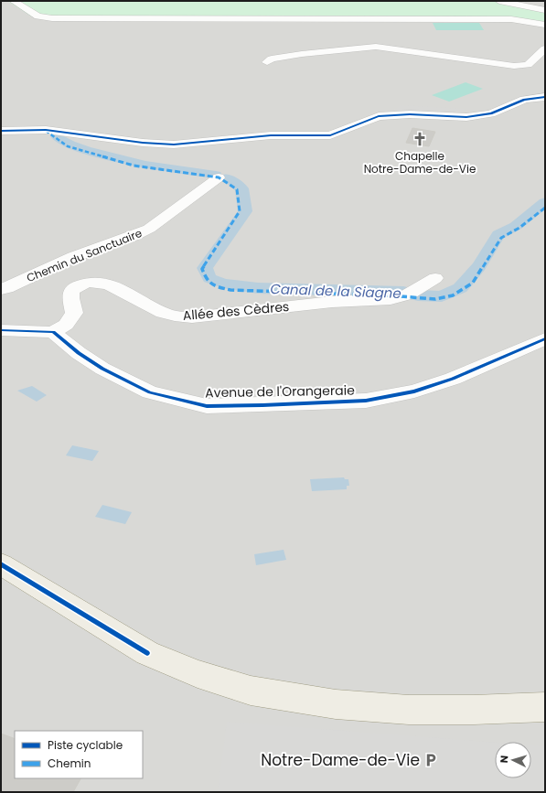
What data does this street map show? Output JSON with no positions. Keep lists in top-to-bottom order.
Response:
{
  "streets": {
    "street": ["Chemin du Sanctuaire", "Allée des Cèdres", "Avenue de l'Orangeraie"]
  },
  "crossings": [
    ["Allée des Cèdres", "Avenue de l'Orangeraie"]
  ],
  "water": ["Canal de la Siagne"],
  "places": {
    "church": ["Chapelle Notre-Dame-de-Vie"],
    "parking": ["Notre-Dame-de-Vie"]
  },
  "legend": ["Piste cyclable", "Chemin"],
  "north": "left"
}
